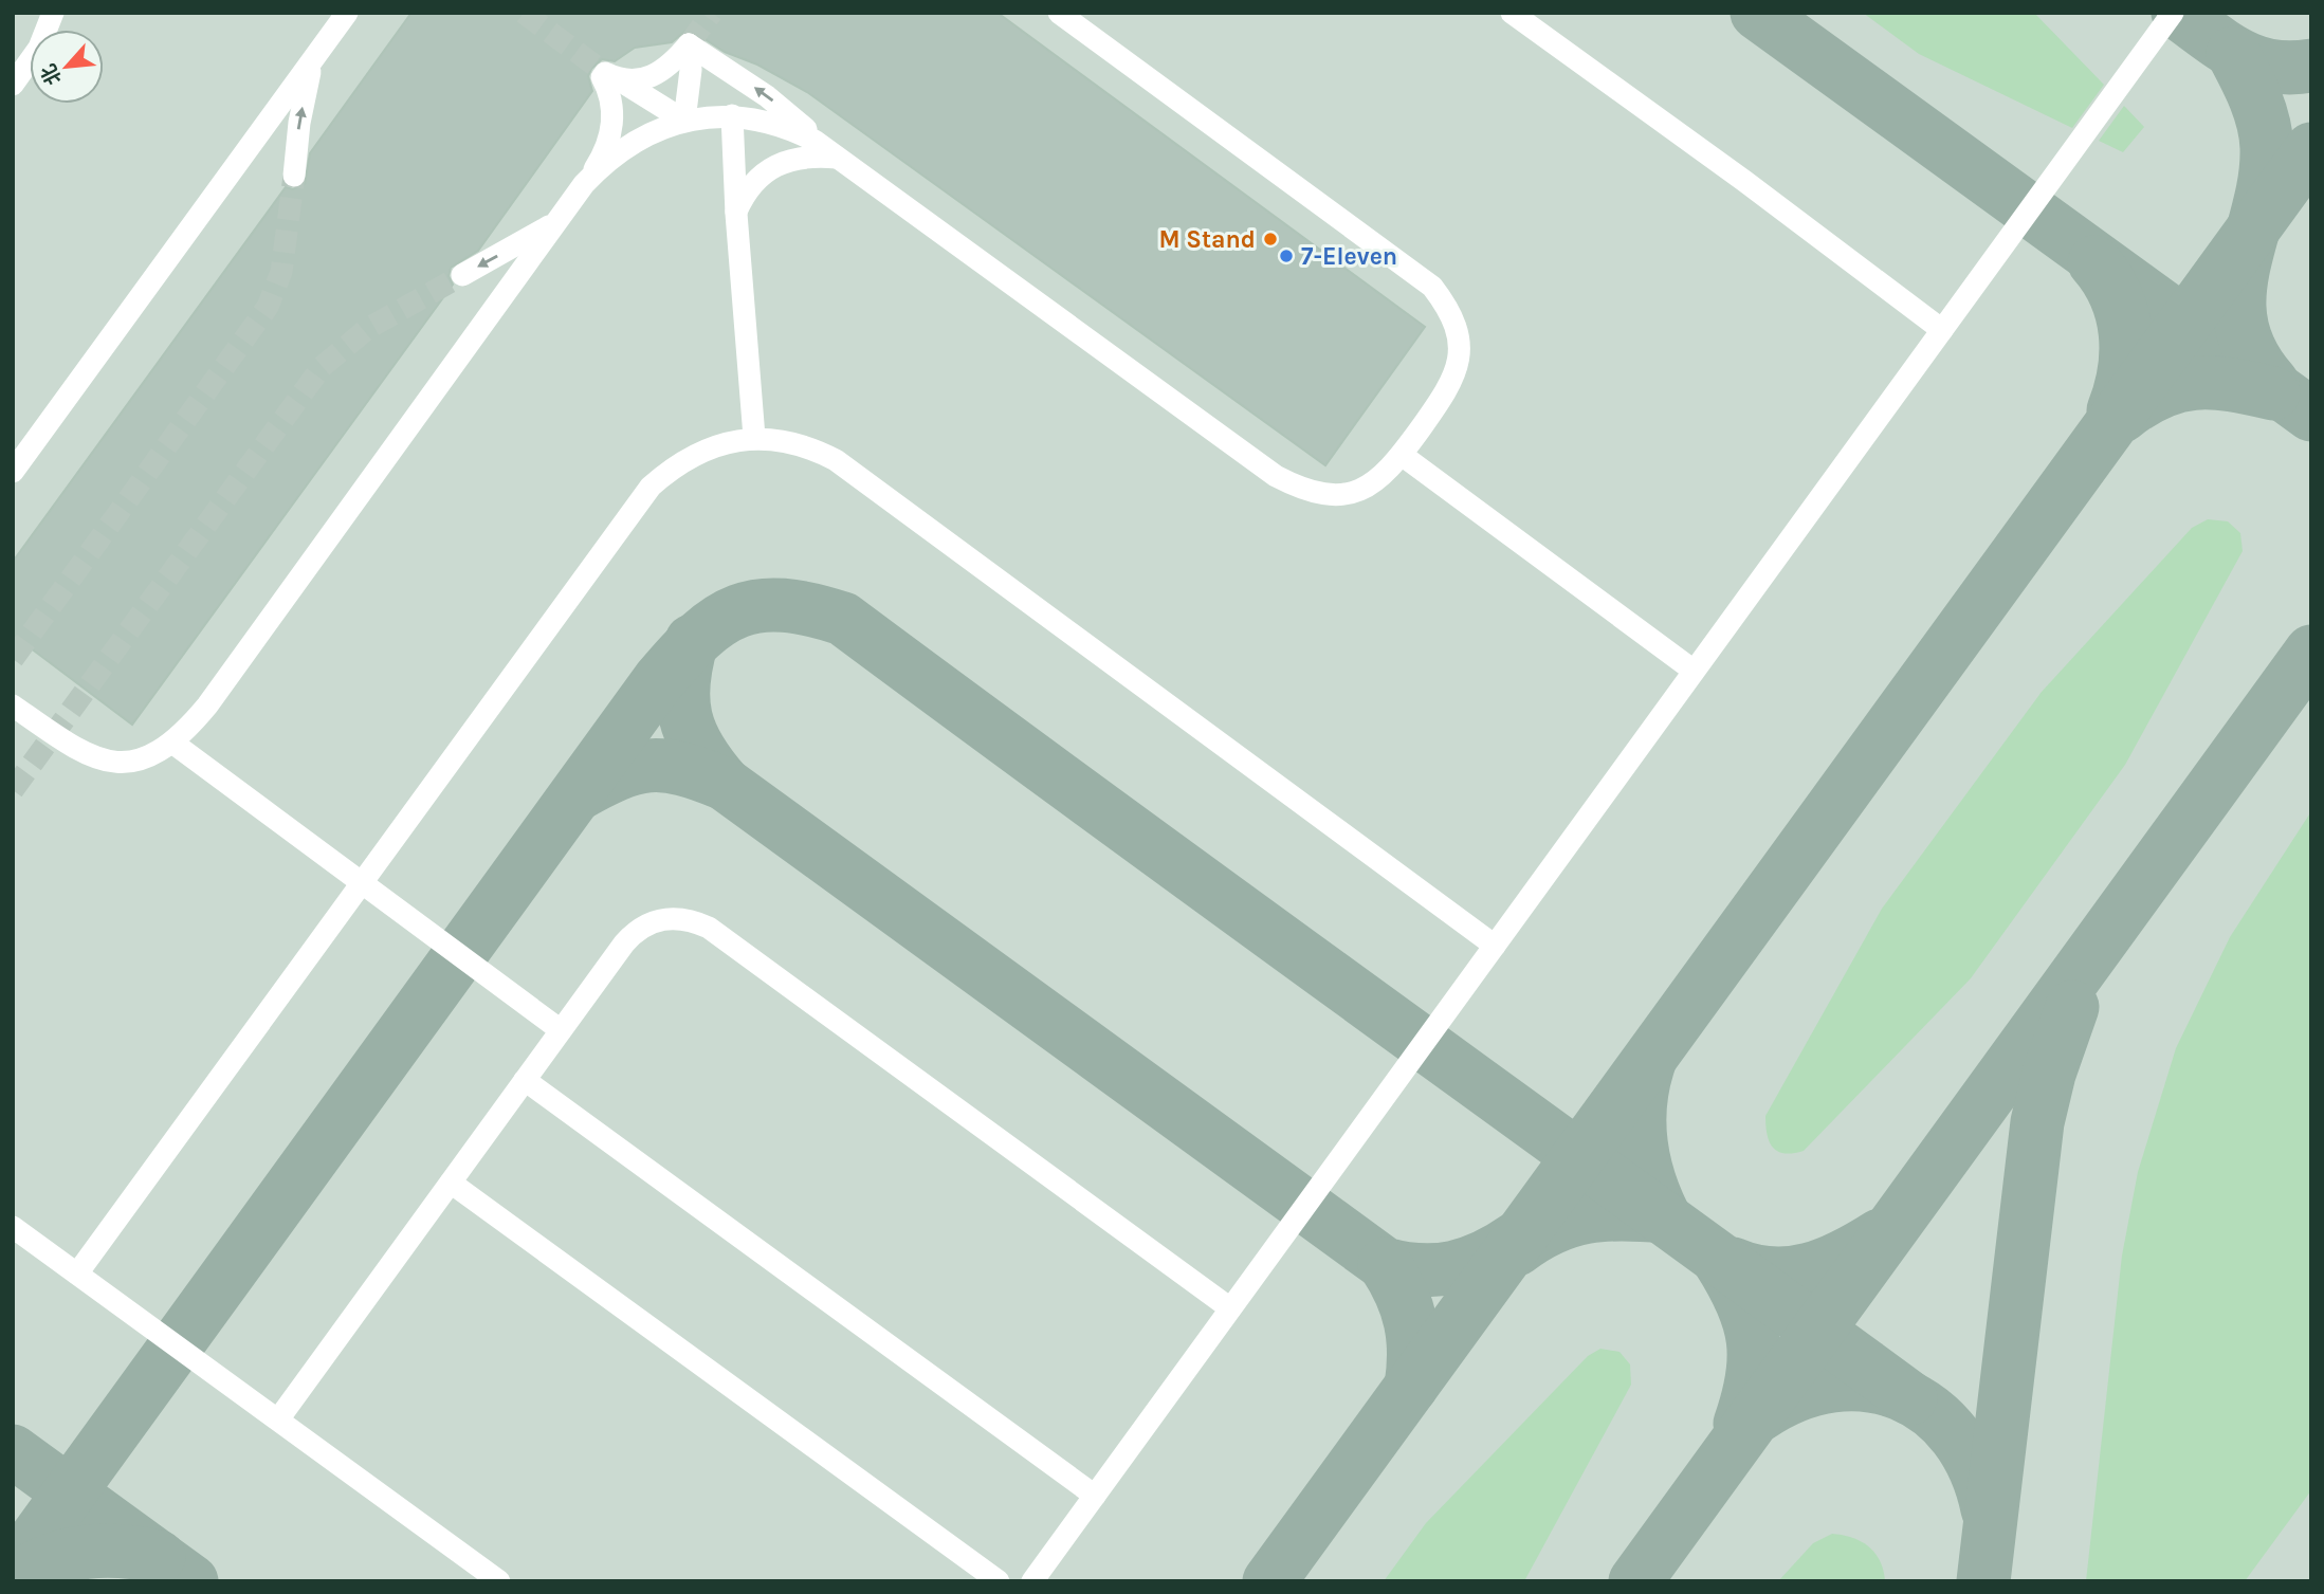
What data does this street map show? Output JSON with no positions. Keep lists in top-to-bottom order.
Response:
{
  "places": ["M Stand", "7-Eleven"],
  "north": "bottom left"
}
